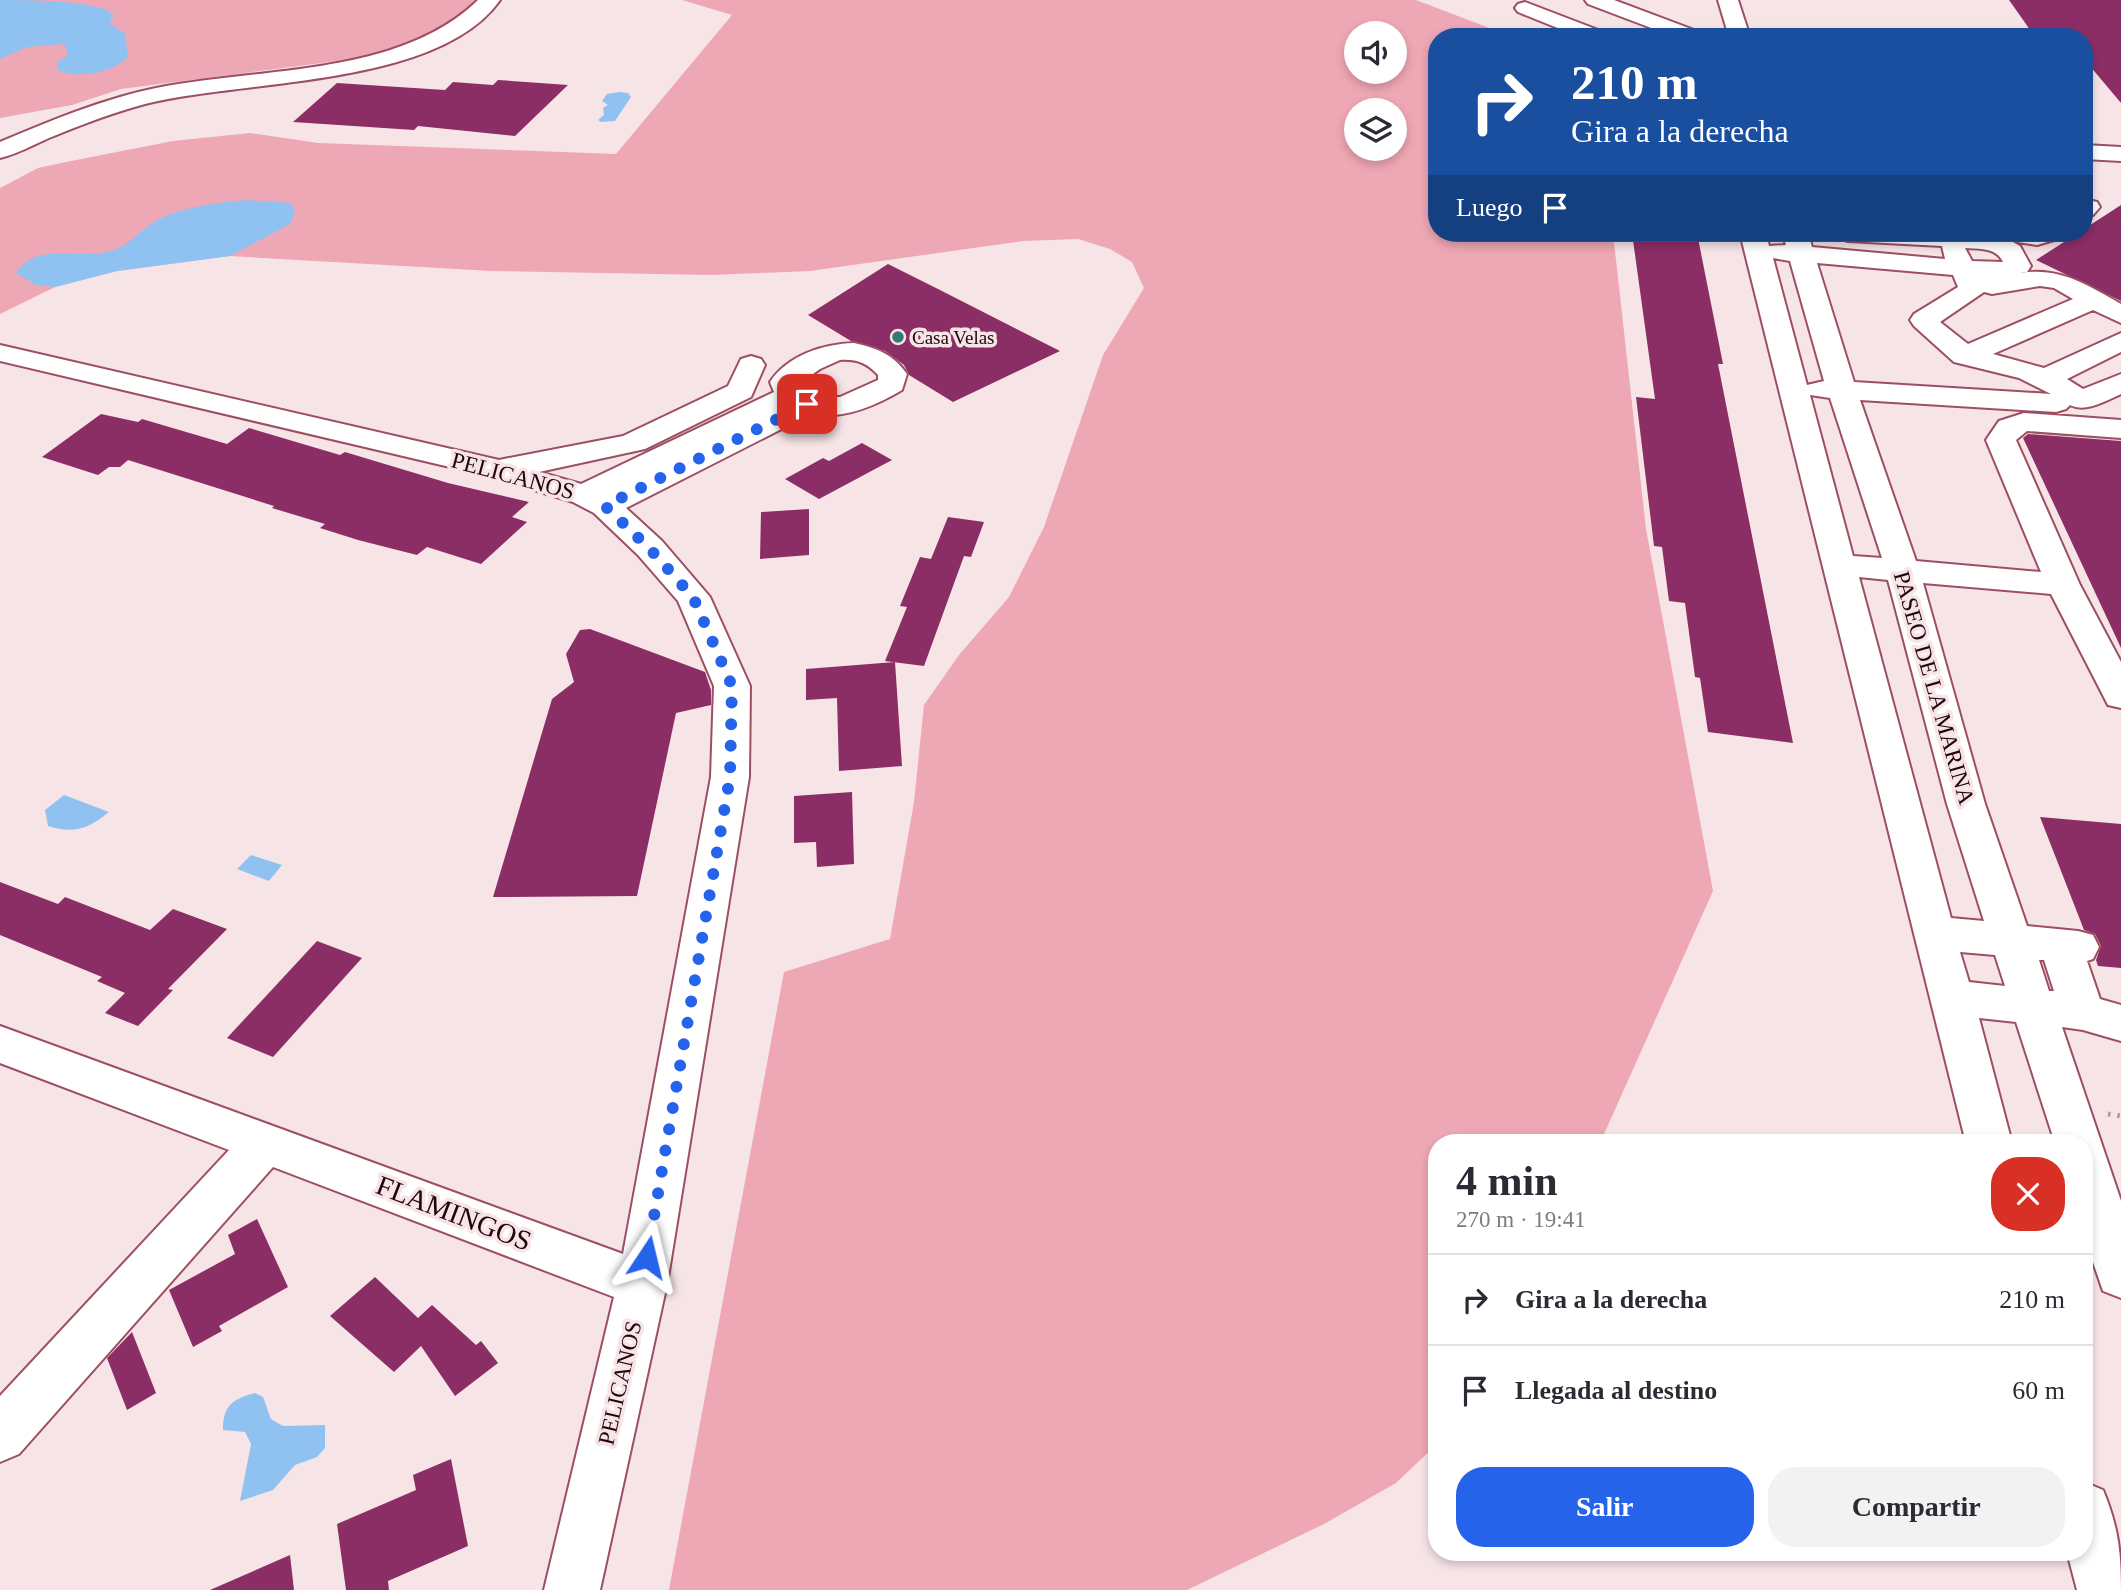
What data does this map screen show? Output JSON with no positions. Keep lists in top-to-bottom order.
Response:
{
  "streets": {
    "street": ["PELICANOS", "PASEO DE LA MARINA", "FLAMINGOS"]
  },
  "crossings": [
    ["PELICANOS", "FLAMINGOS"]
  ],
  "places": ["Casa Velas"],
  "page": {
    "turn": ["210 m", "Gira a la derecha"],
    "then": "Luego",
    "heading": ["4 min", "270 m · 19:41"],
    "list": [
      {
        "name": "Gira a la derecha",
        "value": "210 m"
      },
      {
        "name": "Llegada al destino",
        "value": "60 m"
      }
    ],
    "buttons": ["Salir", "Compartir"]
  }
}
